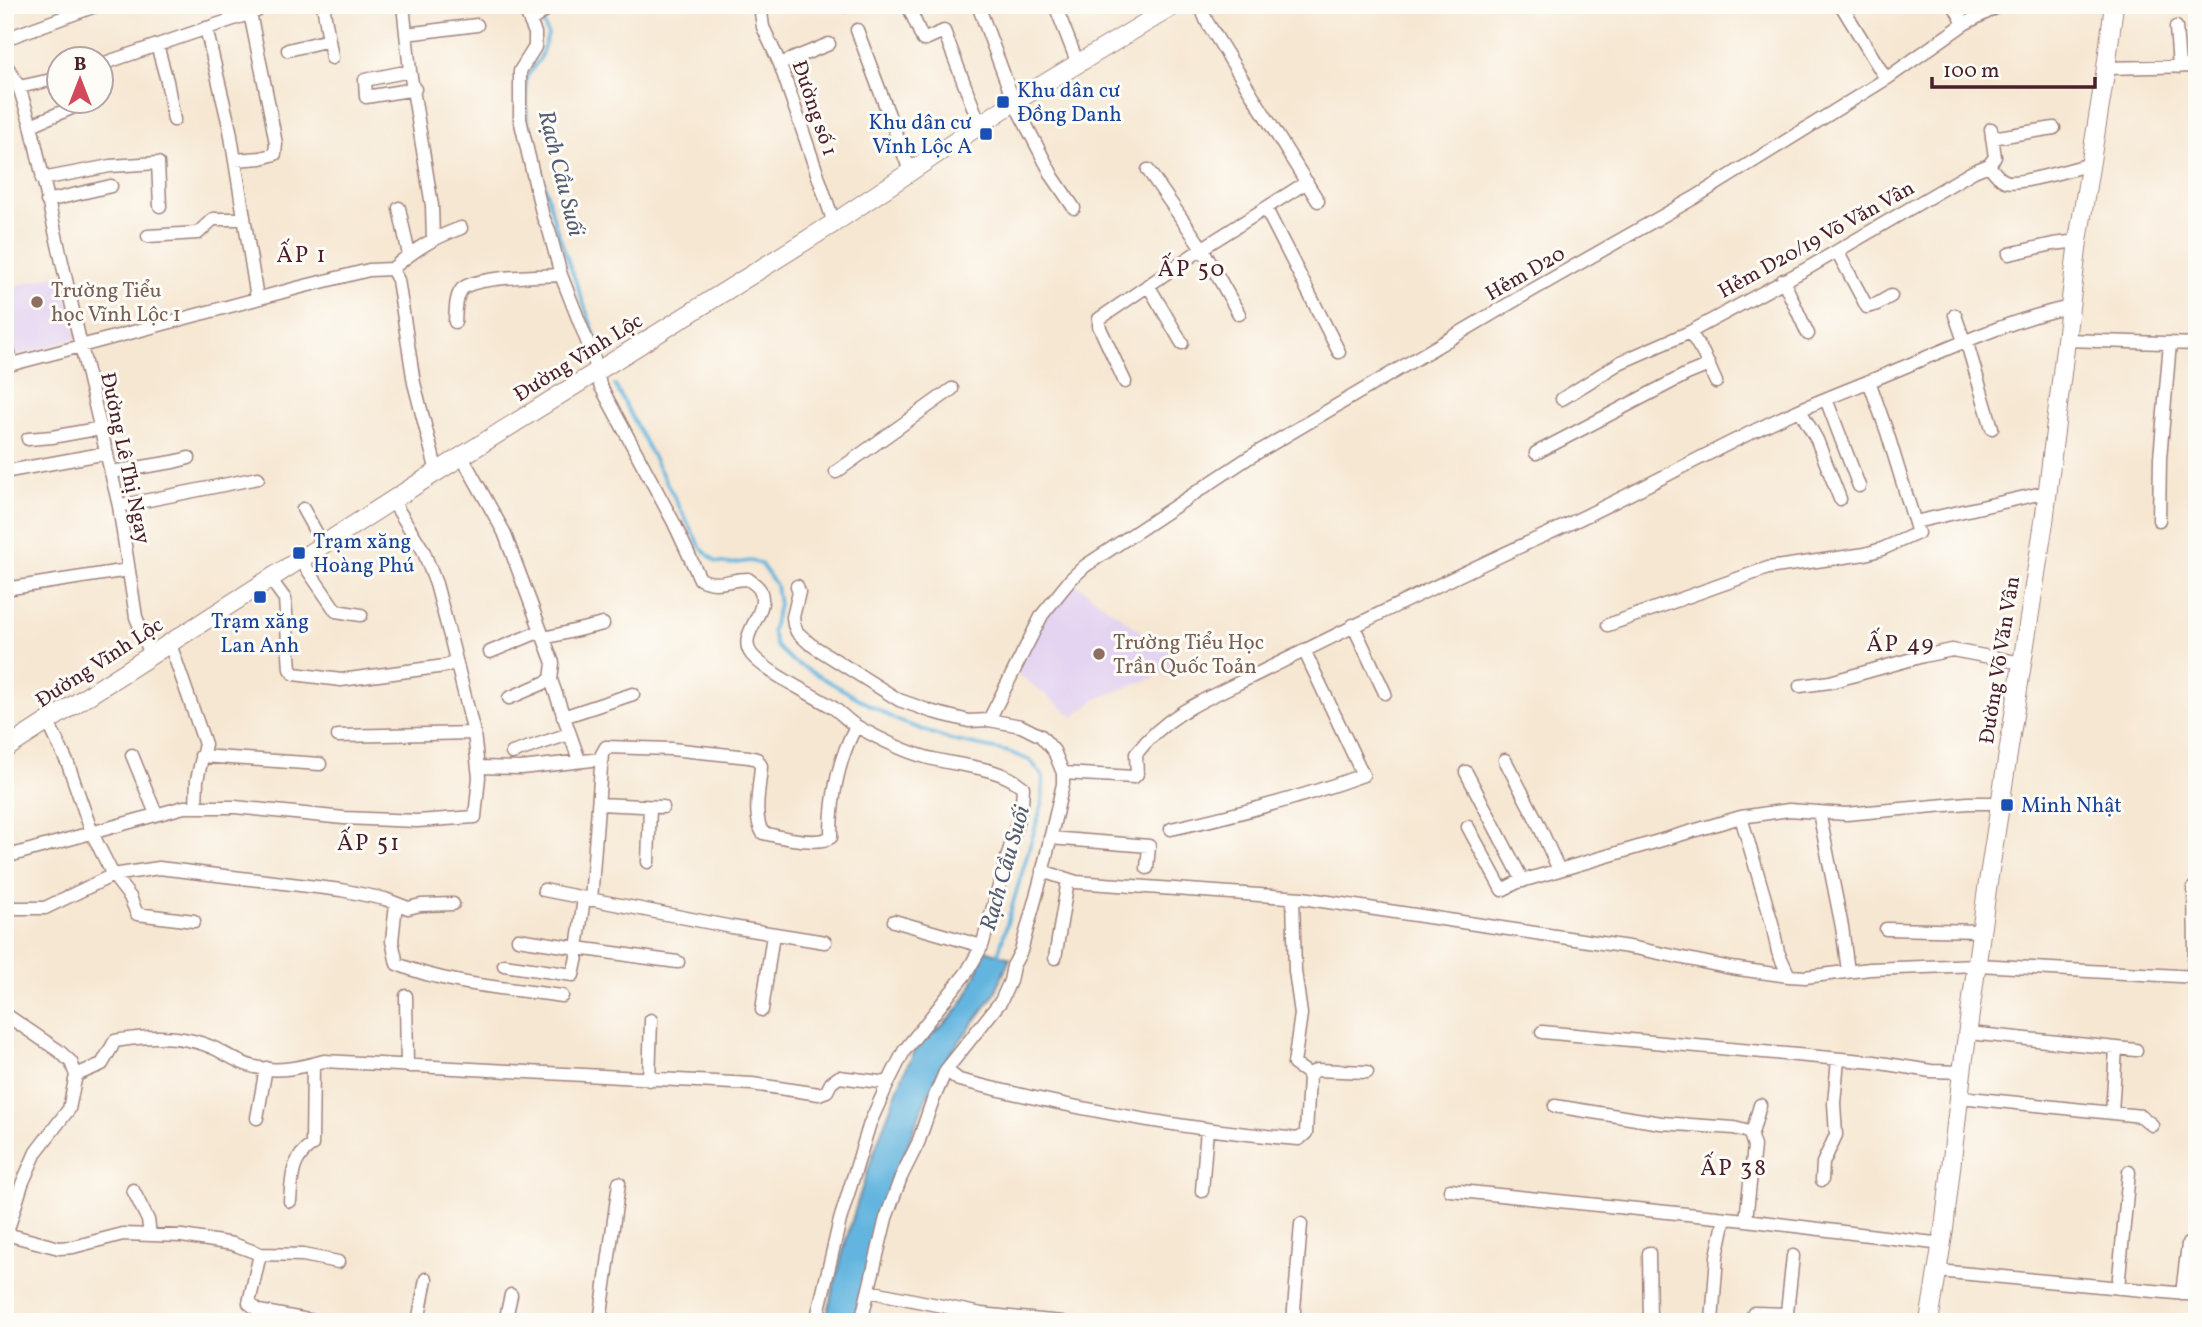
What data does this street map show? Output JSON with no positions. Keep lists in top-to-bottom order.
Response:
{
  "streets": {
    "main road": ["Đường Vĩnh Lộc", "Đường Võ Văn Vân"],
    "street": [
      "Đường số 1",
      "Hẻm D20/19 Võ Văn Vân",
      "Hẻm D20",
      "Đường Lê Thị Ngay"
    ]
  },
  "crossings": [
    ["Đường số 1", "Đường Vĩnh Lộc"],
    ["Đường Vĩnh Lộc", "Đường Lê Thị Ngay"]
  ],
  "districts": [
    "ẤP 1",
    "ẤP 50",
    "ẤP 49",
    "ẤP 51",
    "ẤP 38"
  ],
  "water": ["Rạch Cầu Suối"],
  "places": {
    "transit": [
      "Khu dân cư Đồng Danh",
      "Khu dân cư Vĩnh Lộc A",
      "Trạm xăng Hoàng Phú",
      "Trạm xăng Lan Anh",
      "Minh Nhật"
    ],
    "other": ["Trường Tiểu học Vĩnh Lộc 1", "Trường Tiểu Học Trần Quốc Toản"]
  },
  "scale_bar": "100 m",
  "north": "top"
}
